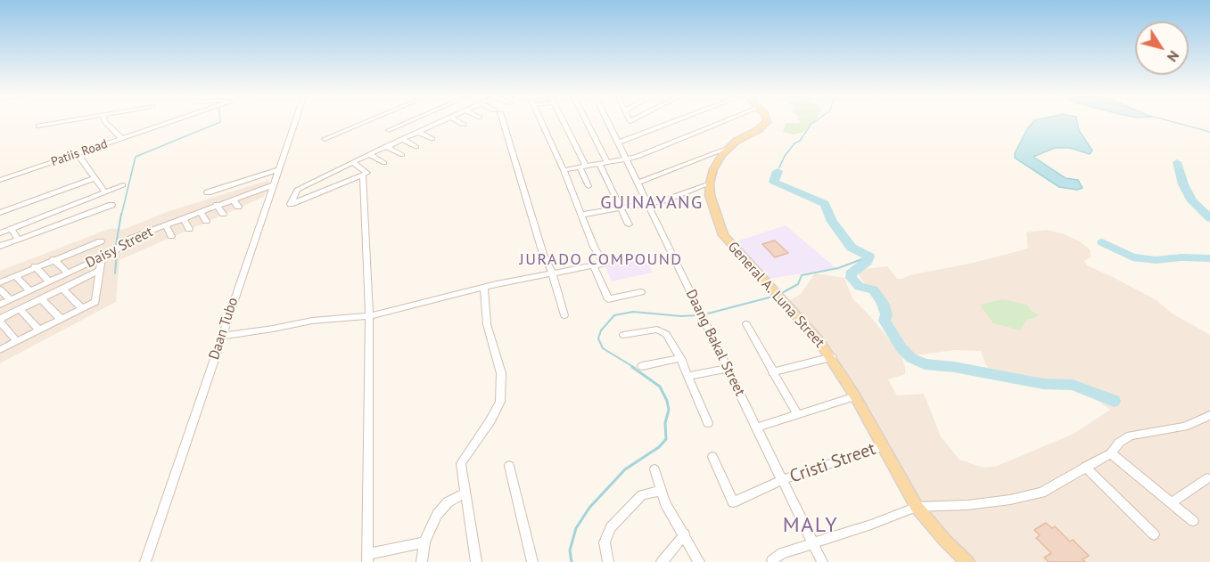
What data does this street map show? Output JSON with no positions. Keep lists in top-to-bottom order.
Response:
{
  "streets": {
    "main road": ["General A. Luna Street"],
    "street": [
      "Patiis Road",
      "Daisy Street",
      "Daan Tubo",
      "Daang Bakal Street",
      "Cristi Street"
    ]
  },
  "crossings": [
    ["Daisy Street", "Daan Tubo"],
    ["General A. Luna Street", "Cristi Street"],
    ["Daang Bakal Street", "Cristi Street"]
  ],
  "districts": ["GUINAYANG", "JURADO COMPOUND", "MALY"],
  "north": "bottom right"
}
